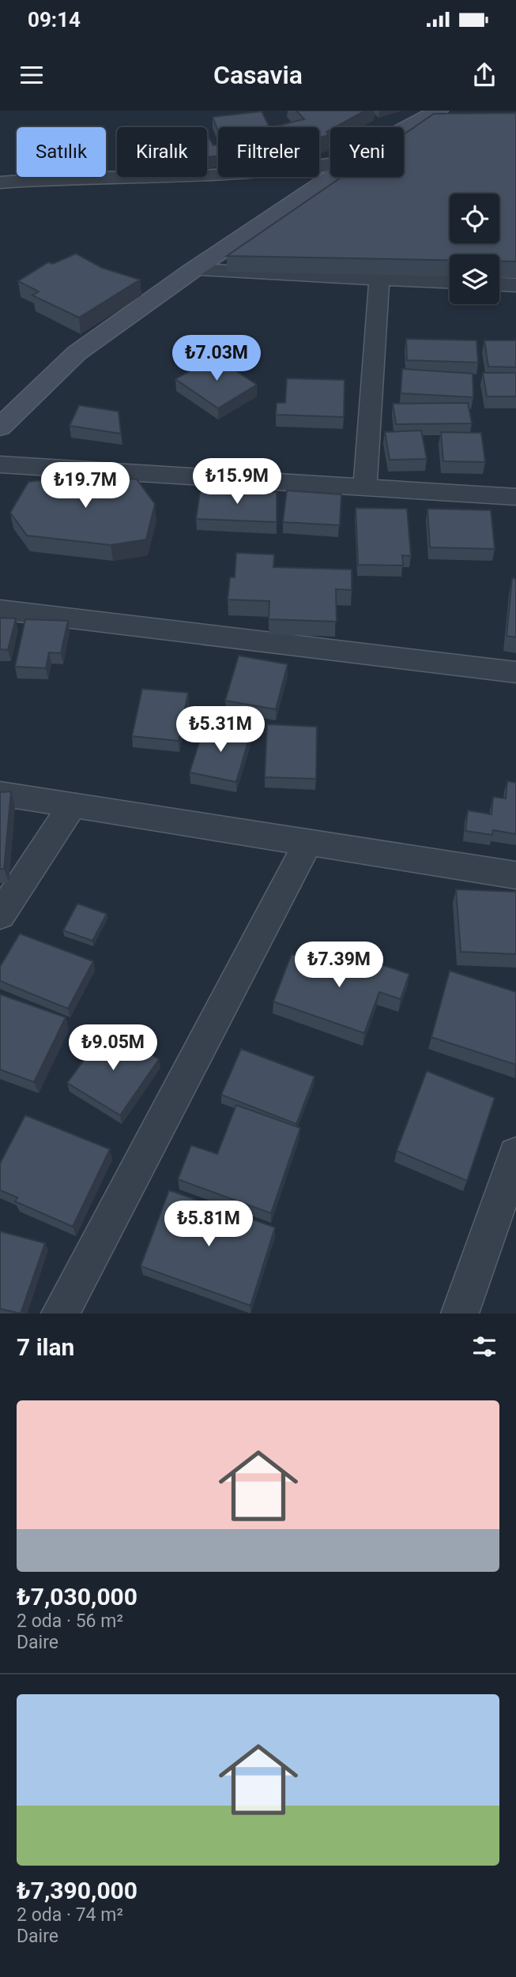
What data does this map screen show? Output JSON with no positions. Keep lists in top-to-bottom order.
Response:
{
  "page": {
    "status": "09:14",
    "header": "Casavia",
    "chip": [
      "Satılık",
      "Kiralık",
      "Filtreler",
      "Yeni"
    ],
    "price": [
      "₺7.03M",
      "₺15.9M",
      "₺19.7M",
      "₺5.31M",
      "₺7.39M",
      "₺9.05M",
      "₺5.81M"
    ],
    "heading": "7 ilan",
    "list": [
      {
        "name": "₺7,030,000",
        "note": "2 oda · 56 m² · Daire"
      },
      {
        "name": "₺7,390,000",
        "note": "2 oda · 74 m² · Daire"
      }
    ]
  }
}
